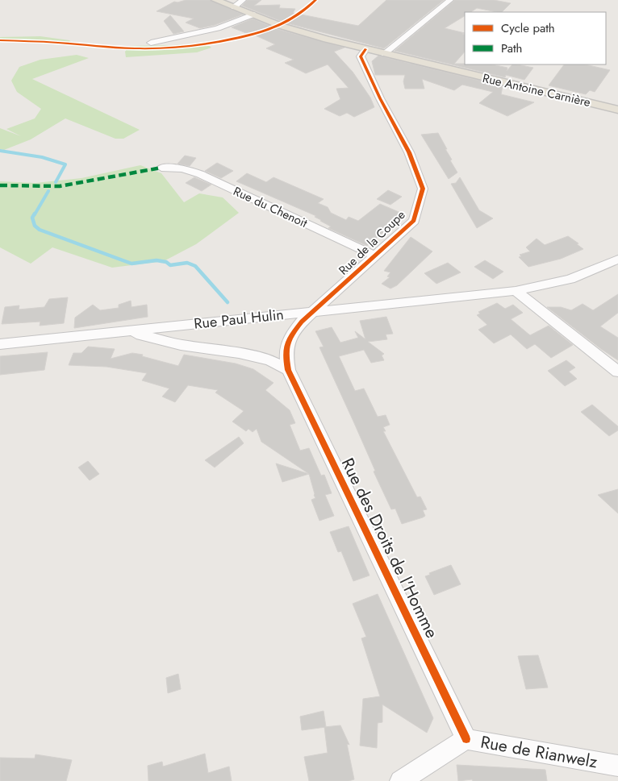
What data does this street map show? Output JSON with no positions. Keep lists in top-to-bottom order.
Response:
{
  "streets": {
    "main road": ["Rue Antoine Carnière"],
    "street": [
      "Rue du Chenoit",
      "Rue de la Coupe",
      "Rue Paul Hulin",
      "Rue des Droits de l'Homme",
      "Rue de Rianwelz"
    ]
  },
  "crossings": [
    ["Rue Antoine Carnière", "Rue de la Coupe"],
    ["Rue du Chenoit", "Rue de la Coupe"],
    ["Rue de la Coupe", "Rue Paul Hulin"],
    ["Rue de la Coupe", "Rue des Droits de l'Homme"],
    ["Rue des Droits de l'Homme", "Rue de Rianwelz"]
  ],
  "legend": ["Cycle path", "Path"]
}
